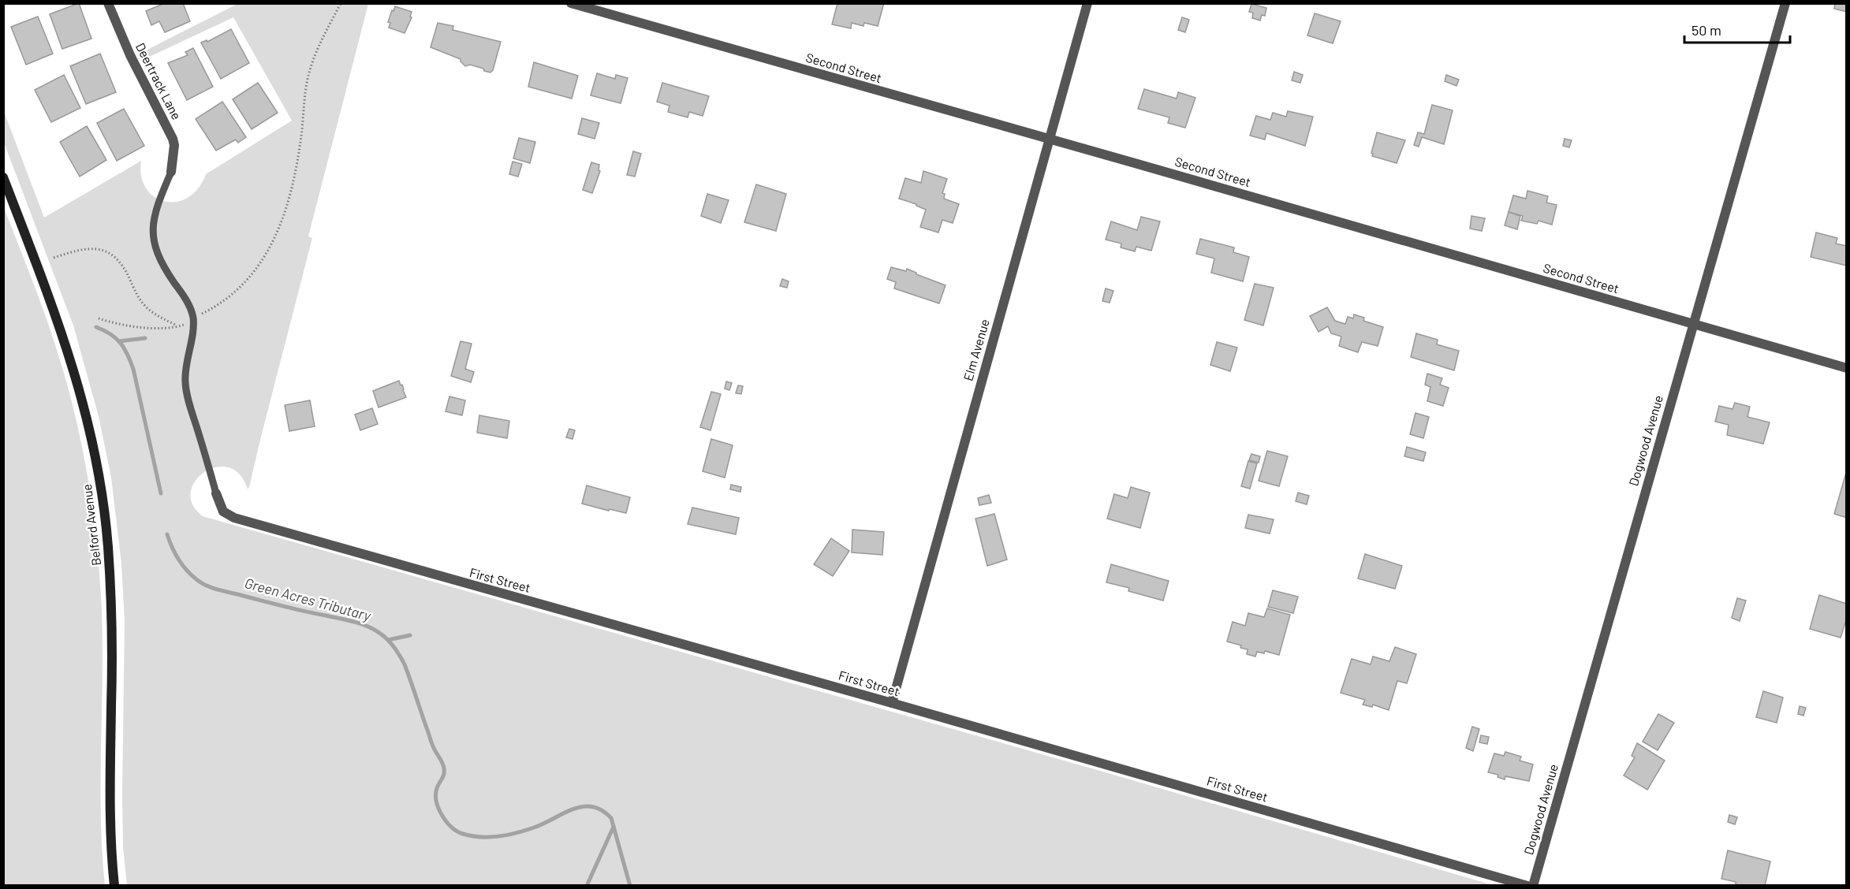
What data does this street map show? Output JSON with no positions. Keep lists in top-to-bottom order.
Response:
{
  "streets": {
    "main road": ["Belford Avenue"],
    "street": [
      "Second Street",
      "Deertrack Lane",
      "Elm Avenue",
      "Dogwood Avenue",
      "First Street"
    ]
  },
  "crossings": [
    ["Second Street", "Elm Avenue"],
    ["Second Street", "Dogwood Avenue"],
    ["Elm Avenue", "First Street"]
  ],
  "water": ["Green Acres Tributary"],
  "scale_bar": "50 m"
}
